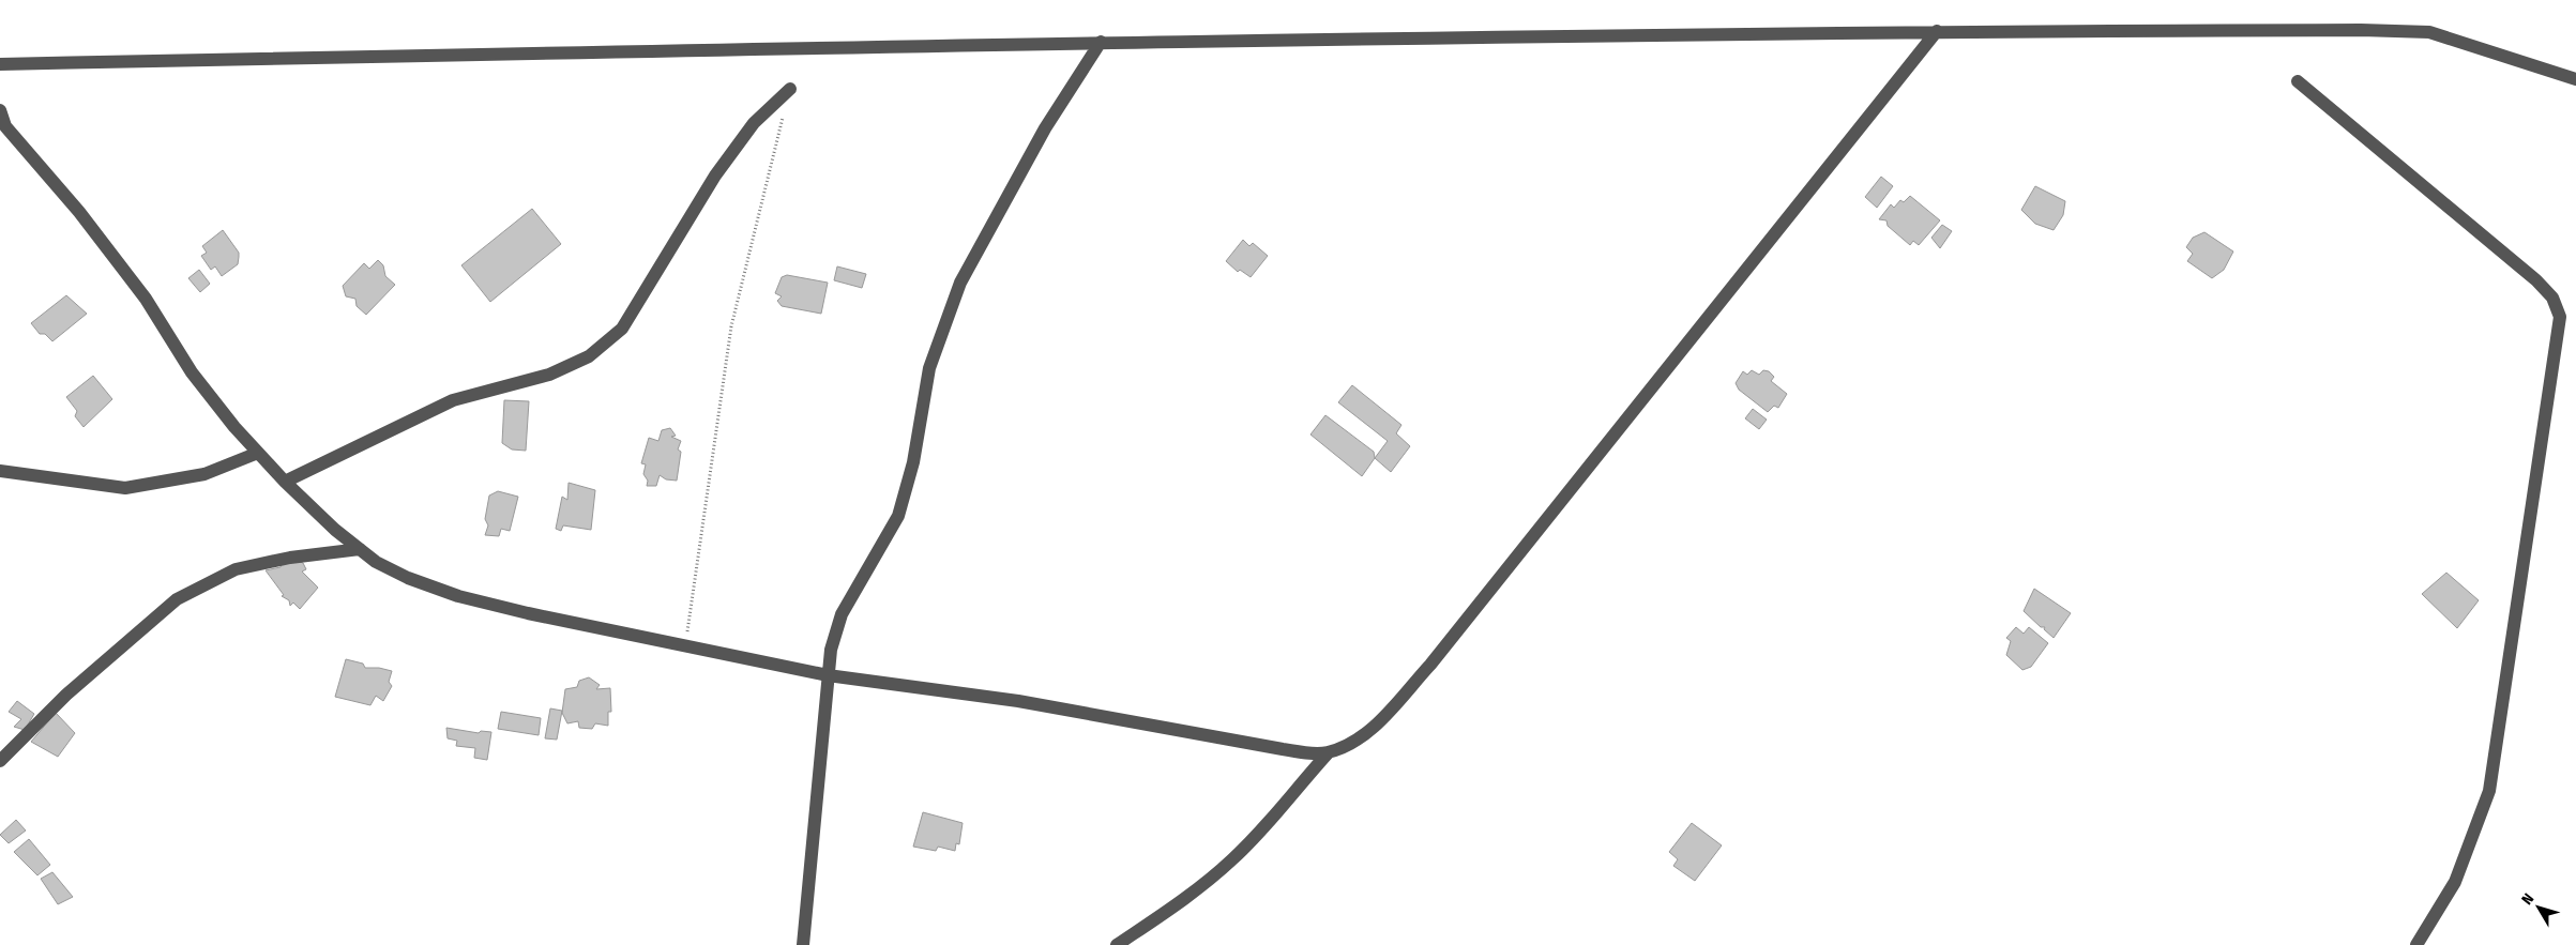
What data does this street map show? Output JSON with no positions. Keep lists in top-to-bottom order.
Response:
{
  "north": "top left"
}
